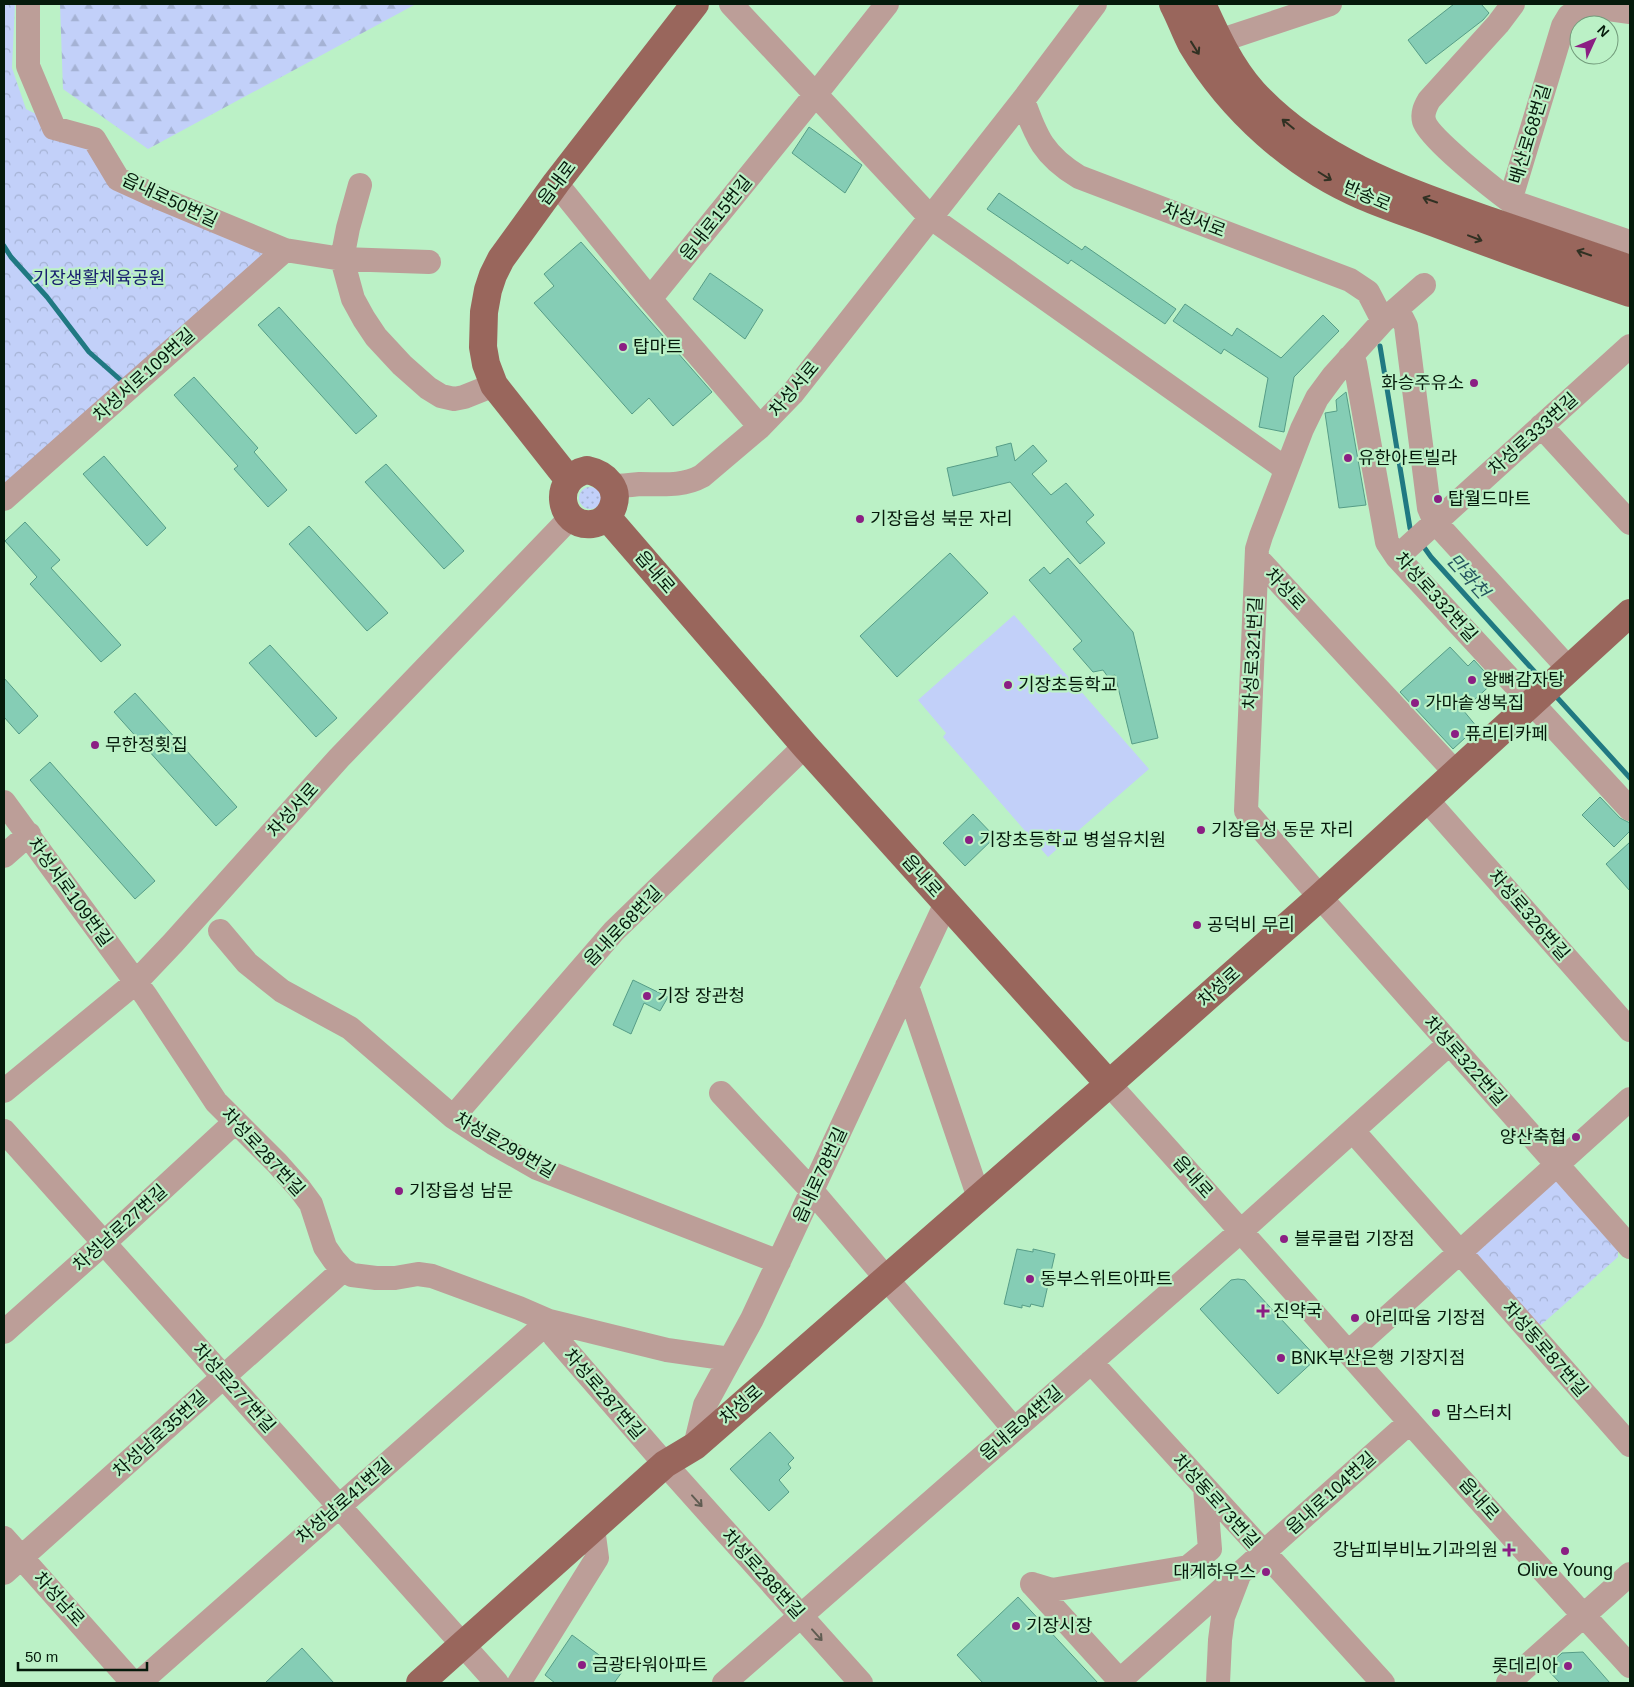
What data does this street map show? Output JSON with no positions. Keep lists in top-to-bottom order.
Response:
{
  "streets": {
    "main road": ["읍내로", "반송로", "차성로"],
    "street": [
      "배산로68번길",
      "읍내로50번길",
      "읍내로15번길",
      "차성서로",
      "차성서로109번길",
      "차성로333번길",
      "차성로332번길",
      "차성로321번길",
      "차성로326번길",
      "읍내로68번길",
      "차성로322번길",
      "차성로299번길",
      "차성로287번길",
      "읍내로78번길",
      "차성남로27번길",
      "차성동로87번길",
      "차성로277번길",
      "읍내로94번길",
      "차성남로35번길",
      "읍내로104번길",
      "차성남로41번길",
      "차성동로73번길",
      "차성로288번길",
      "차성남로"
    ]
  },
  "crossings": [
    ["읍내로", "차성서로"],
    ["읍내로", "차성로"],
    ["읍내로", "읍내로68번길"],
    ["읍내로", "읍내로78번길"],
    ["읍내로", "읍내로94번길"],
    ["읍내로", "읍내로104번길"],
    ["읍내로50번길", "차성서로109번길"],
    ["차성서로", "차성서로109번길"],
    ["차성서로", "차성로321번길"],
    ["차성서로", "차성로287번길"],
    ["차성서로109번길", "차성로287번길"],
    ["차성로333번길", "차성로332번길"],
    ["차성로", "차성로332번길"],
    ["차성로", "차성로321번길"],
    ["차성로", "차성로326번길"],
    ["차성로", "차성로322번길"],
    ["차성로", "차성로287번길"],
    ["차성로", "읍내로78번길"],
    ["차성로", "차성로277번길"],
    ["차성로", "차성로288번길"],
    ["차성로332번길", "차성로321번길"],
    ["차성로321번길", "차성로322번길"],
    ["읍내로68번길", "차성로299번길"],
    ["차성로299번길", "읍내로78번길"],
    ["차성로287번길", "읍내로78번길"],
    ["차성로287번길", "차성남로27번길"],
    ["차성로287번길", "차성남로35번길"],
    ["차성로287번길", "차성남로41번길"],
    ["차성로287번길", "차성로288번길"],
    ["차성남로27번길", "차성로277번길"],
    ["차성로277번길", "차성남로35번길"],
    ["차성로277번길", "차성남로41번길"],
    ["읍내로94번길", "차성동로73번길"],
    ["읍내로94번길", "차성로288번길"],
    ["차성남로35번길", "차성남로"],
    ["읍내로104번길", "차성동로73번길"]
  ],
  "one_way": ["차성로288번길"],
  "water": ["만화천"],
  "parks": ["기장생활체육공원"],
  "places": {
    "other": [
      "탑마트",
      "화승주유소",
      "유한아트빌라",
      "탑월드마트",
      "기장읍성 북문 자리",
      "왕뼈감자탕",
      "기장초등학교",
      "가마솥생복집",
      "퓨리티카페",
      "무한정횟집",
      "기장읍성 동문 자리",
      "기장초등학교 병설유치원",
      "공덕비 무리",
      "기장 장관청",
      "양산축협",
      "기장읍성 남문",
      "블루클럽 기장점",
      "동부스위트아파트",
      "아리따움 기장점",
      "BNK부산은행 기장지점",
      "맘스터치",
      "Olive Young",
      "대게하우스",
      "기장시장",
      "금광타워아파트",
      "롯데리아"
    ],
    "health": ["진약국", "강남피부비뇨기과의원"]
  },
  "scale_bar": "50 m",
  "north": "top right"
}
